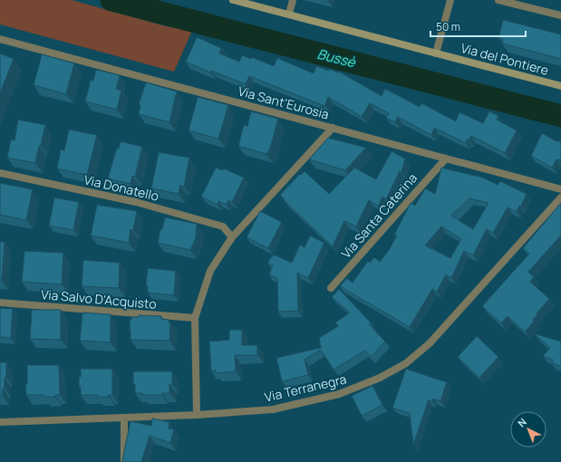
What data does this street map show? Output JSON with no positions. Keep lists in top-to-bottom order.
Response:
{
  "streets": {
    "main road": ["Via del Pontiere"],
    "street": [
      "Via Sant'Eurosia",
      "Via Donatello",
      "Via Santa Caterina",
      "Via Salvo D'Acquisto",
      "Via Terranegra"
    ]
  },
  "crossings": [
    ["Via Sant'Eurosia", "Via Santa Caterina"]
  ],
  "water": ["Bussè"],
  "scale_bar": "50 m",
  "north": "top left"
}
